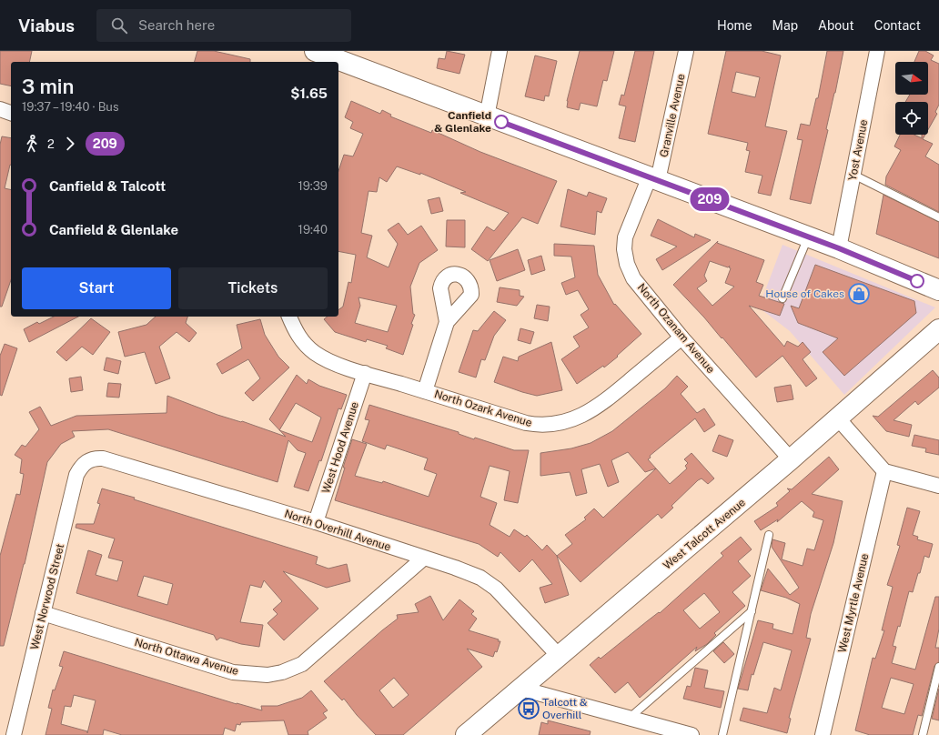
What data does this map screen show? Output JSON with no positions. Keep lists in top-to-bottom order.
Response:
{
  "streets": {
    "street": [
      "Granville Avenue",
      "Yost Avenue",
      "North Ozanam Avenue",
      "North Ozark Avenue",
      "West Hood Avenue",
      "North Overhill Avenue",
      "West Talcott Avenue",
      "West Norwood Street",
      "West Myrtle Avenue",
      "North Ottawa Avenue"
    ]
  },
  "crossings": [
    ["Granville Avenue", "North Ozanam Avenue"],
    ["North Ozanam Avenue", "North Ozark Avenue"],
    ["North Ozanam Avenue", "West Talcott Avenue"],
    ["North Ozark Avenue", "West Hood Avenue"],
    ["West Hood Avenue", "North Overhill Avenue"],
    ["North Overhill Avenue", "West Talcott Avenue"],
    ["North Overhill Avenue", "West Norwood Street"],
    ["North Overhill Avenue", "North Ottawa Avenue"],
    ["West Norwood Street", "North Ottawa Avenue"]
  ],
  "places": {
    "other": ["Canfield & Glenlake"],
    "shop": ["House of Cakes"],
    "bus stop": ["Talcott & Overhill"]
  },
  "lines": ["bus line 209"],
  "north": "right",
  "page": {
    "header": "Viabus",
    "search": "Search here",
    "nav": [
      "Home",
      "Map",
      "About",
      "Contact"
    ],
    "on_map": "209",
    "heading": ["3 min", "19:37 – 19:40 · Bus", "$1.65"],
    "legs": ["2", "209"],
    "list": [
      {
        "name": "Canfield & Talcott",
        "value": "19:39"
      },
      {
        "name": "Canfield & Glenlake",
        "value": "19:40"
      }
    ],
    "buttons": ["Start", "Tickets"]
  }
}
